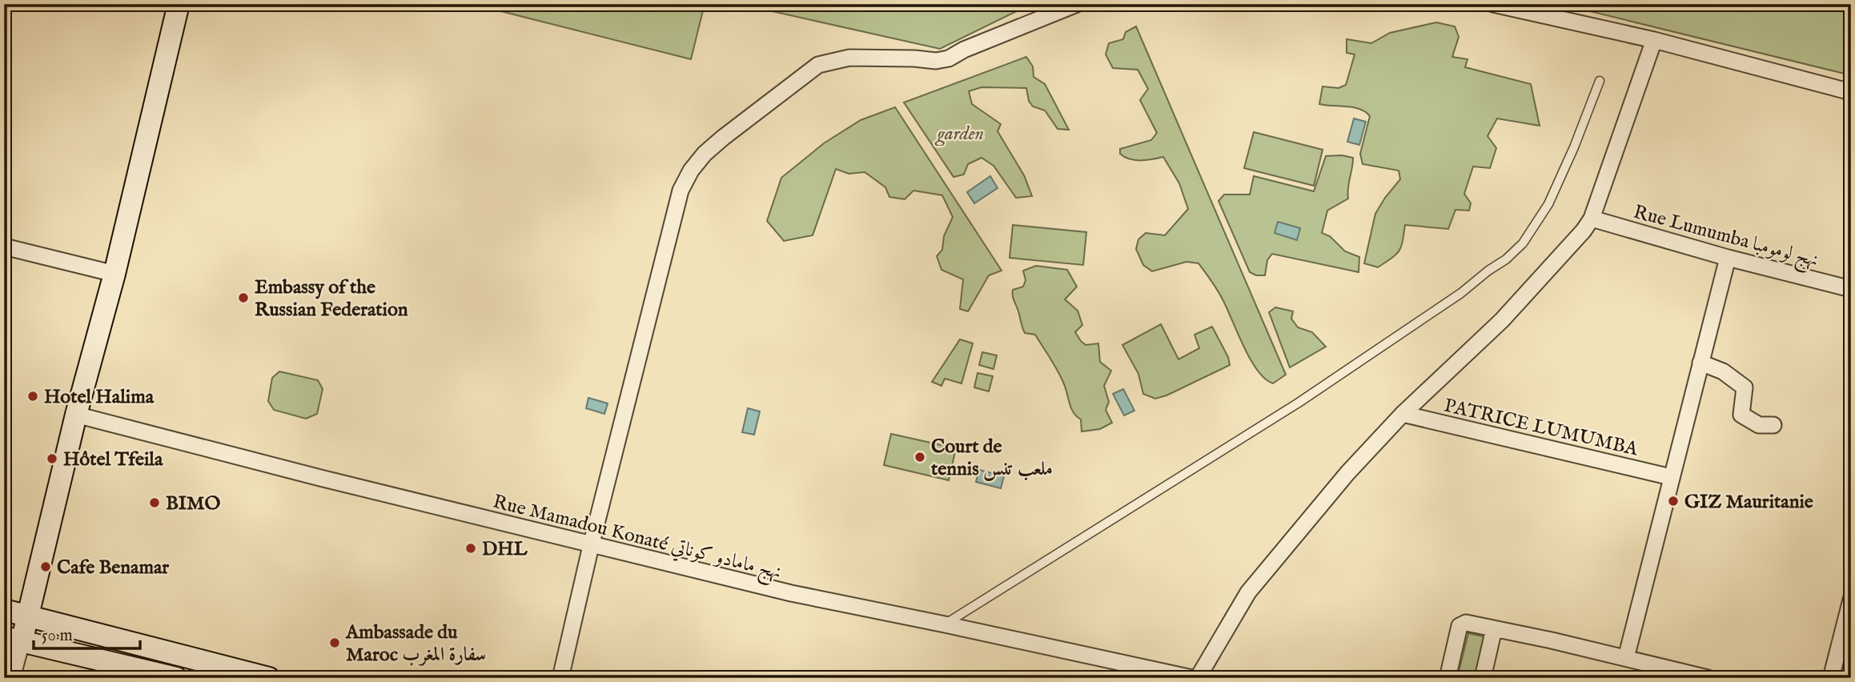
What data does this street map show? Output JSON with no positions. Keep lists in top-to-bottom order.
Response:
{
  "streets": {
    "street": ["Rue Lumumba نهج لومومبا", "PATRICE LUMUMBA", "Rue Mamadou Konaté نهج مامادو كوناتي"]
  },
  "parks": ["garden"],
  "places": [
    "Embassy of the Russian Federation",
    "Hotel Halima",
    "Court de tennis ملعب تنس",
    "Hôtel Tfeila",
    "GIZ Mauritanie",
    "BIMO",
    "DHL",
    "Cafe Benamar",
    "Ambassade du Maroc سفارة المغرب"
  ],
  "scale_bar": "50 m"
}
